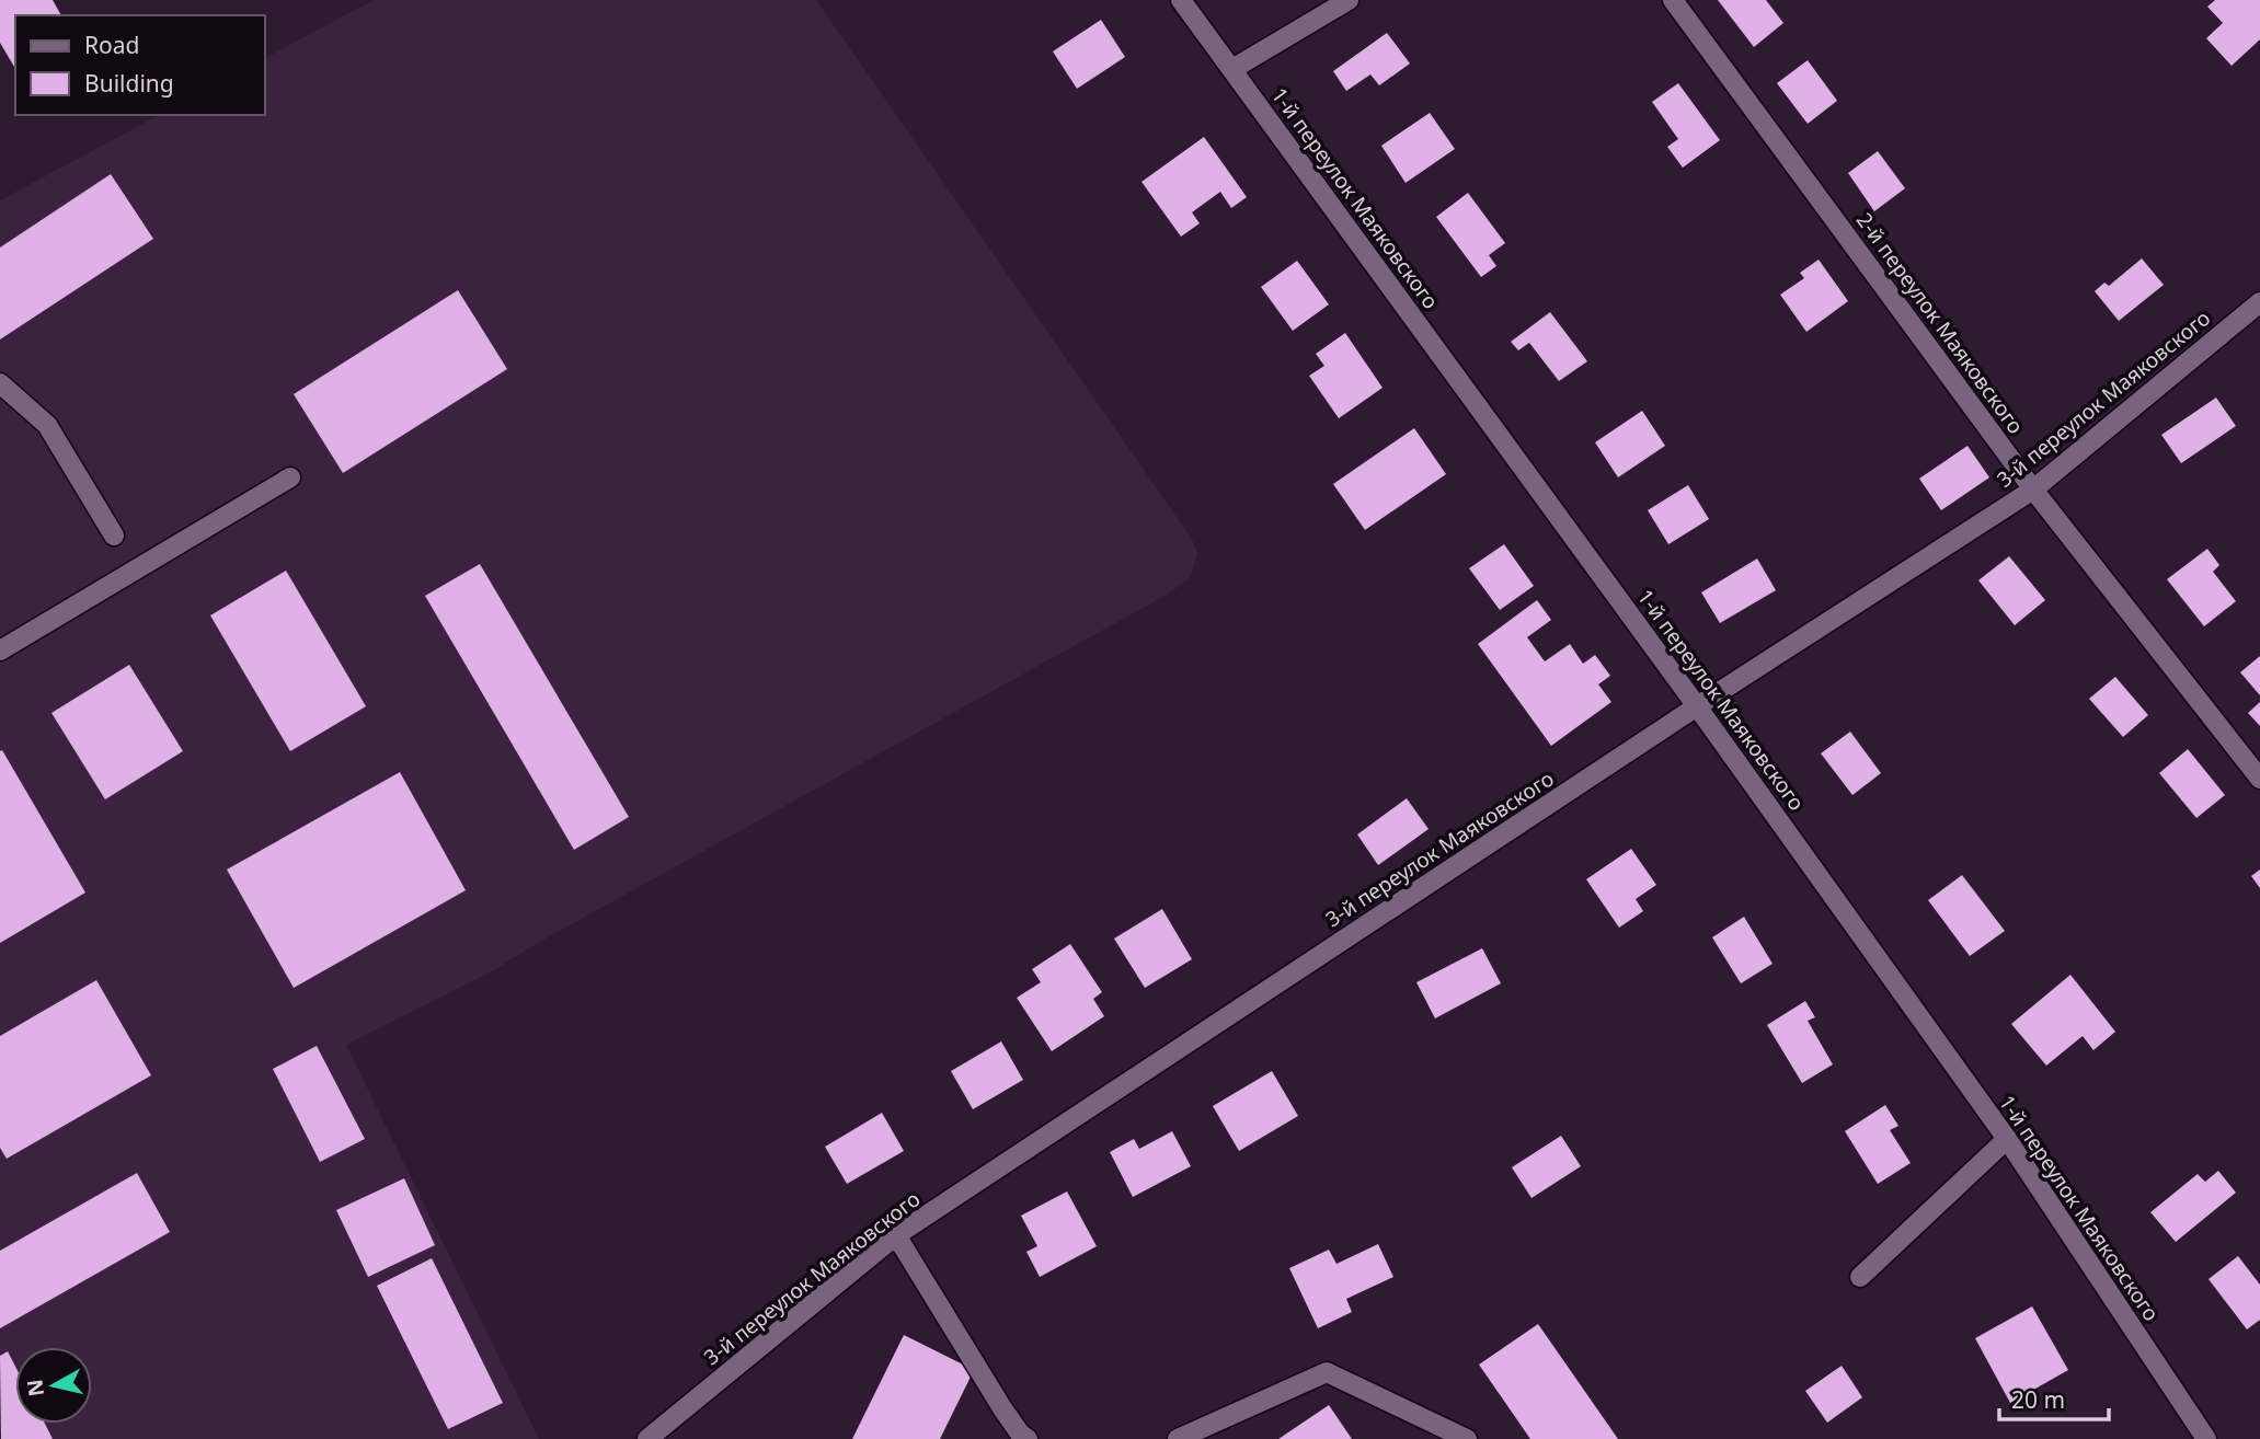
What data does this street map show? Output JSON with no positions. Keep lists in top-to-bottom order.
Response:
{
  "streets": {
    "street": ["1-й переулок Маяковского", "2-й переулок Маяковского", "3-й переулок Маяковского"]
  },
  "crossings": [
    ["1-й переулок Маяковского", "3-й переулок Маяковского"],
    ["2-й переулок Маяковского", "3-й переулок Маяковского"]
  ],
  "legend": ["Road", "Building"],
  "scale_bar": "20 m",
  "north": "left"
}
